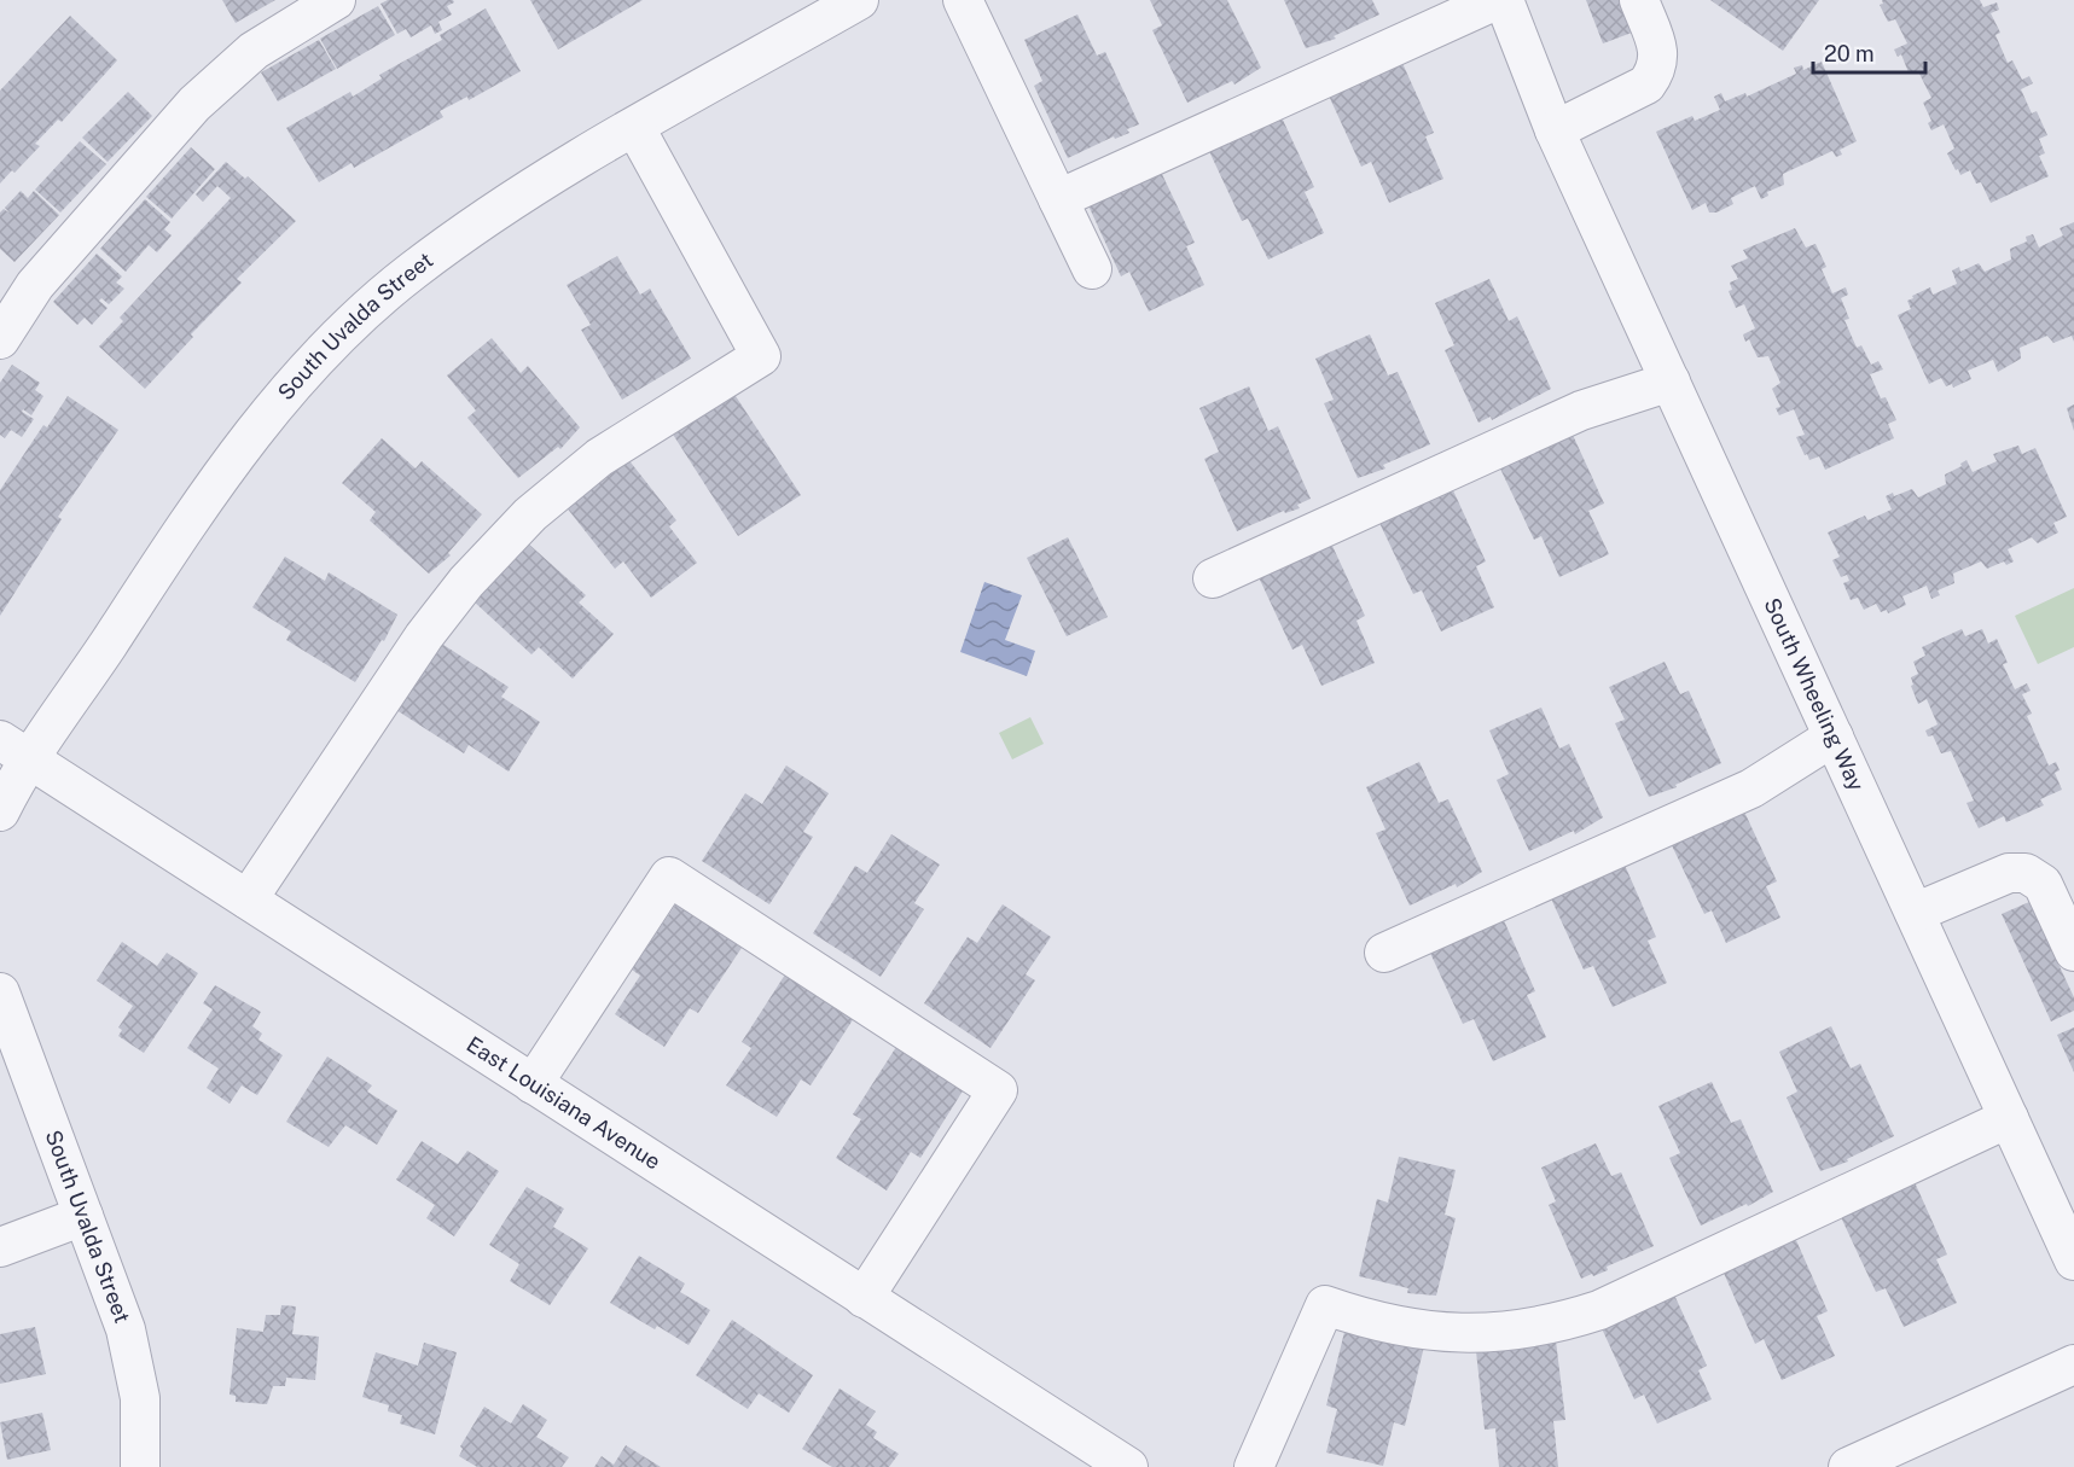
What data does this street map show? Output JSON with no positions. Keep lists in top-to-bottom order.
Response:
{
  "streets": {
    "street": ["South Uvalda Street", "South Wheeling Way", "East Louisiana Avenue"]
  },
  "crossings": [
    ["South Uvalda Street", "East Louisiana Avenue"]
  ],
  "scale_bar": "20 m"
}
